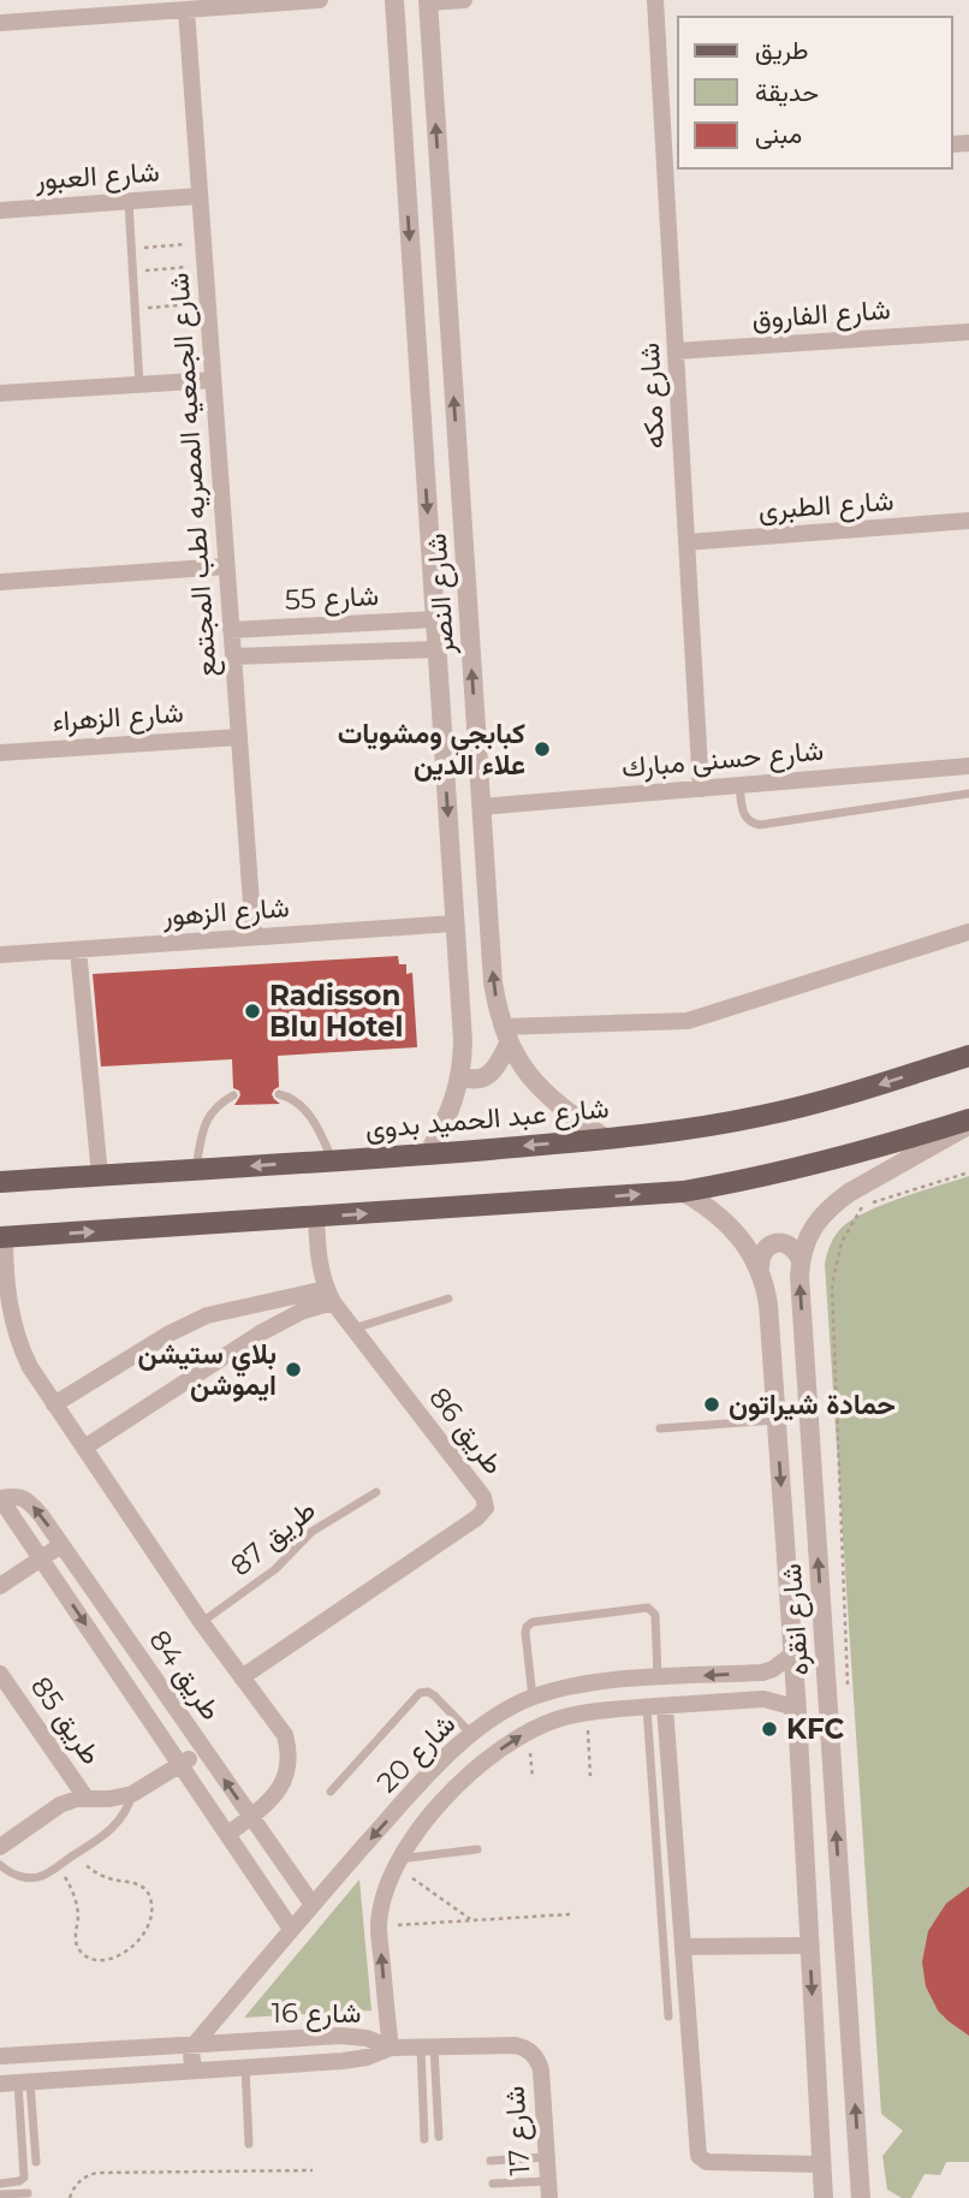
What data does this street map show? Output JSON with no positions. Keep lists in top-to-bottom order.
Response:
{
  "streets": {
    "main road": ["شارع عبد الحميد بدوى"],
    "street": [
      "شارع العبور",
      "شارع الفاروق",
      "شارع مكه",
      "شارع الجمعيه المصريه لطب المجتمع",
      "شارع الطبرى",
      "شارع النصر",
      "شارع 55",
      "شارع الزهراء",
      "شارع حسنى مبارك",
      "شارع الزهور",
      "طريق 86",
      "شارع انقره",
      "طريق 84",
      "طريق 85",
      "شارع 20",
      "شارع 16",
      "شارع 17"
    ],
    "lane": ["طريق 87"]
  },
  "crossings": [
    ["شارع العبور", "شارع الجمعيه المصريه لطب المجتمع"],
    ["شارع الفاروق", "شارع مكه"],
    ["شارع مكه", "شارع الطبرى"],
    ["شارع مكه", "شارع حسنى مبارك"],
    ["شارع الجمعيه المصريه لطب المجتمع", "شارع 55"],
    ["شارع الجمعيه المصريه لطب المجتمع", "شارع الزهراء"],
    ["شارع الجمعيه المصريه لطب المجتمع", "شارع الزهور"],
    ["شارع النصر", "شارع 55"],
    ["شارع النصر", "شارع حسنى مبارك"],
    ["شارع النصر", "شارع الزهور"],
    ["شارع النصر", "شارع عبد الحميد بدوى"],
    ["شارع انقره", "شارع 20"],
    ["طريق 84", "شارع 20"],
    ["شارع 20", "شارع 16"],
    ["شارع 20", "شارع 17"],
    ["شارع 16", "شارع 17"]
  ],
  "places": [
    "كبابجي ومشويات علاء الدين",
    "Radisson Blu Hotel",
    "بلاي ستيشن ايموشن",
    "حمادة شيراتون",
    "KFC"
  ],
  "legend": ["طريق", "حديقة", "مبنى"]
}
